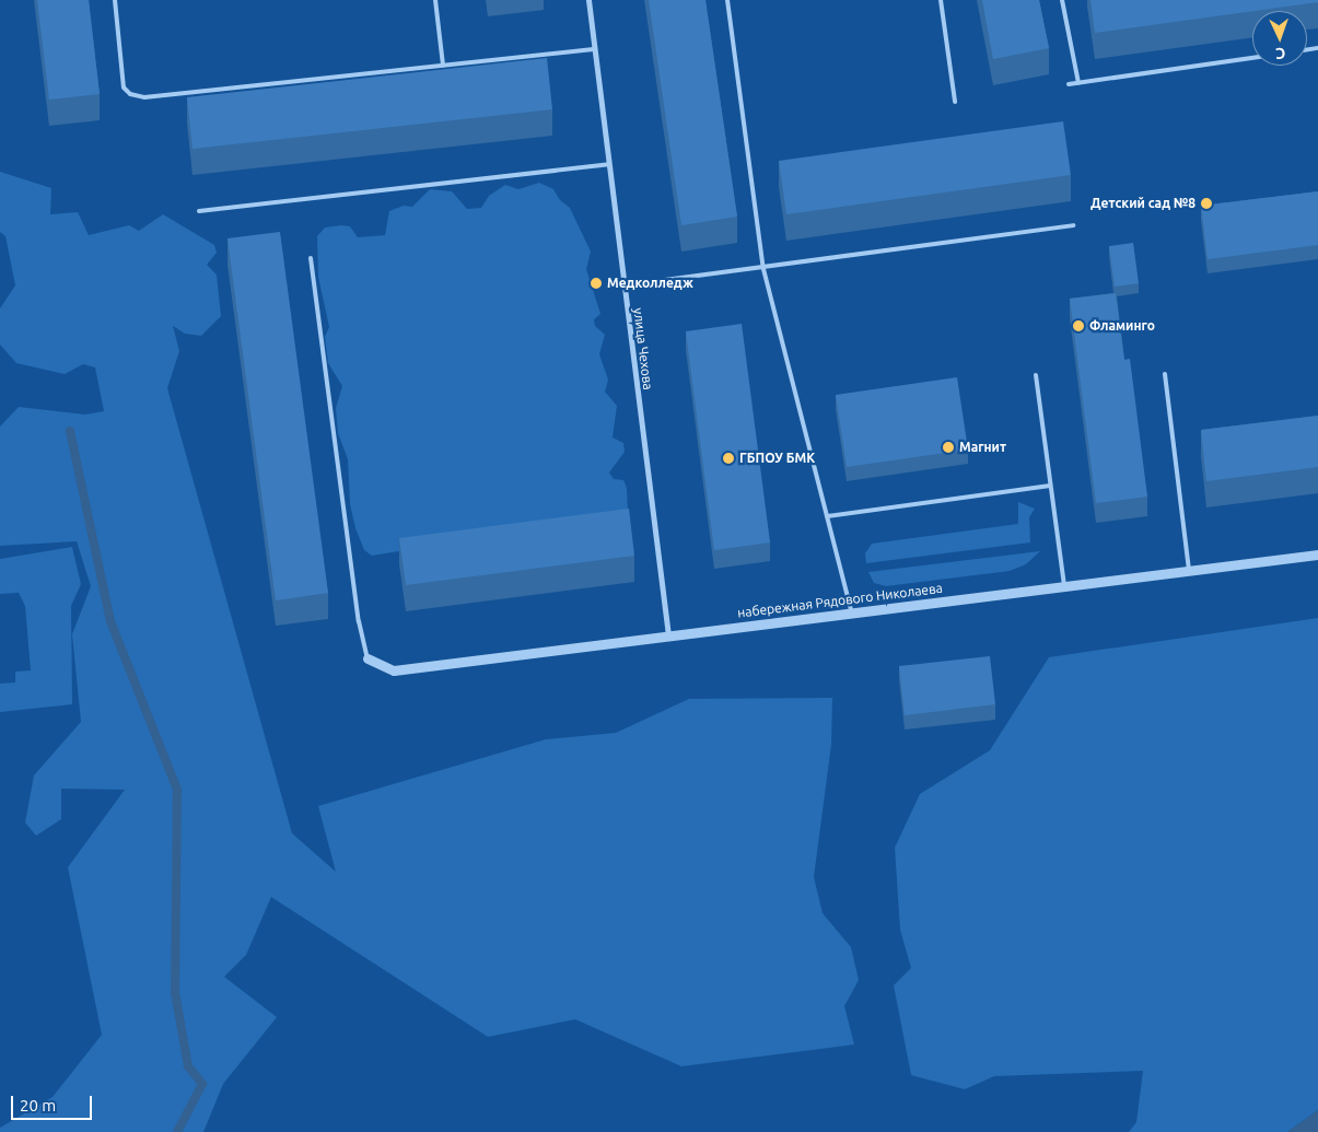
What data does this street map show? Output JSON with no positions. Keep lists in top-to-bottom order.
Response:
{
  "streets": {
    "street": ["улица Чехова", "набережная Рядового Николаева"]
  },
  "crossings": [
    ["улица Чехова", "набережная Рядового Николаева"]
  ],
  "places": [
    "Детский сад №8",
    "Медколледж",
    "Фламинго",
    "Магнит",
    "ГБПОУ БМК"
  ],
  "scale_bar": "20 m",
  "north": "bottom"
}
